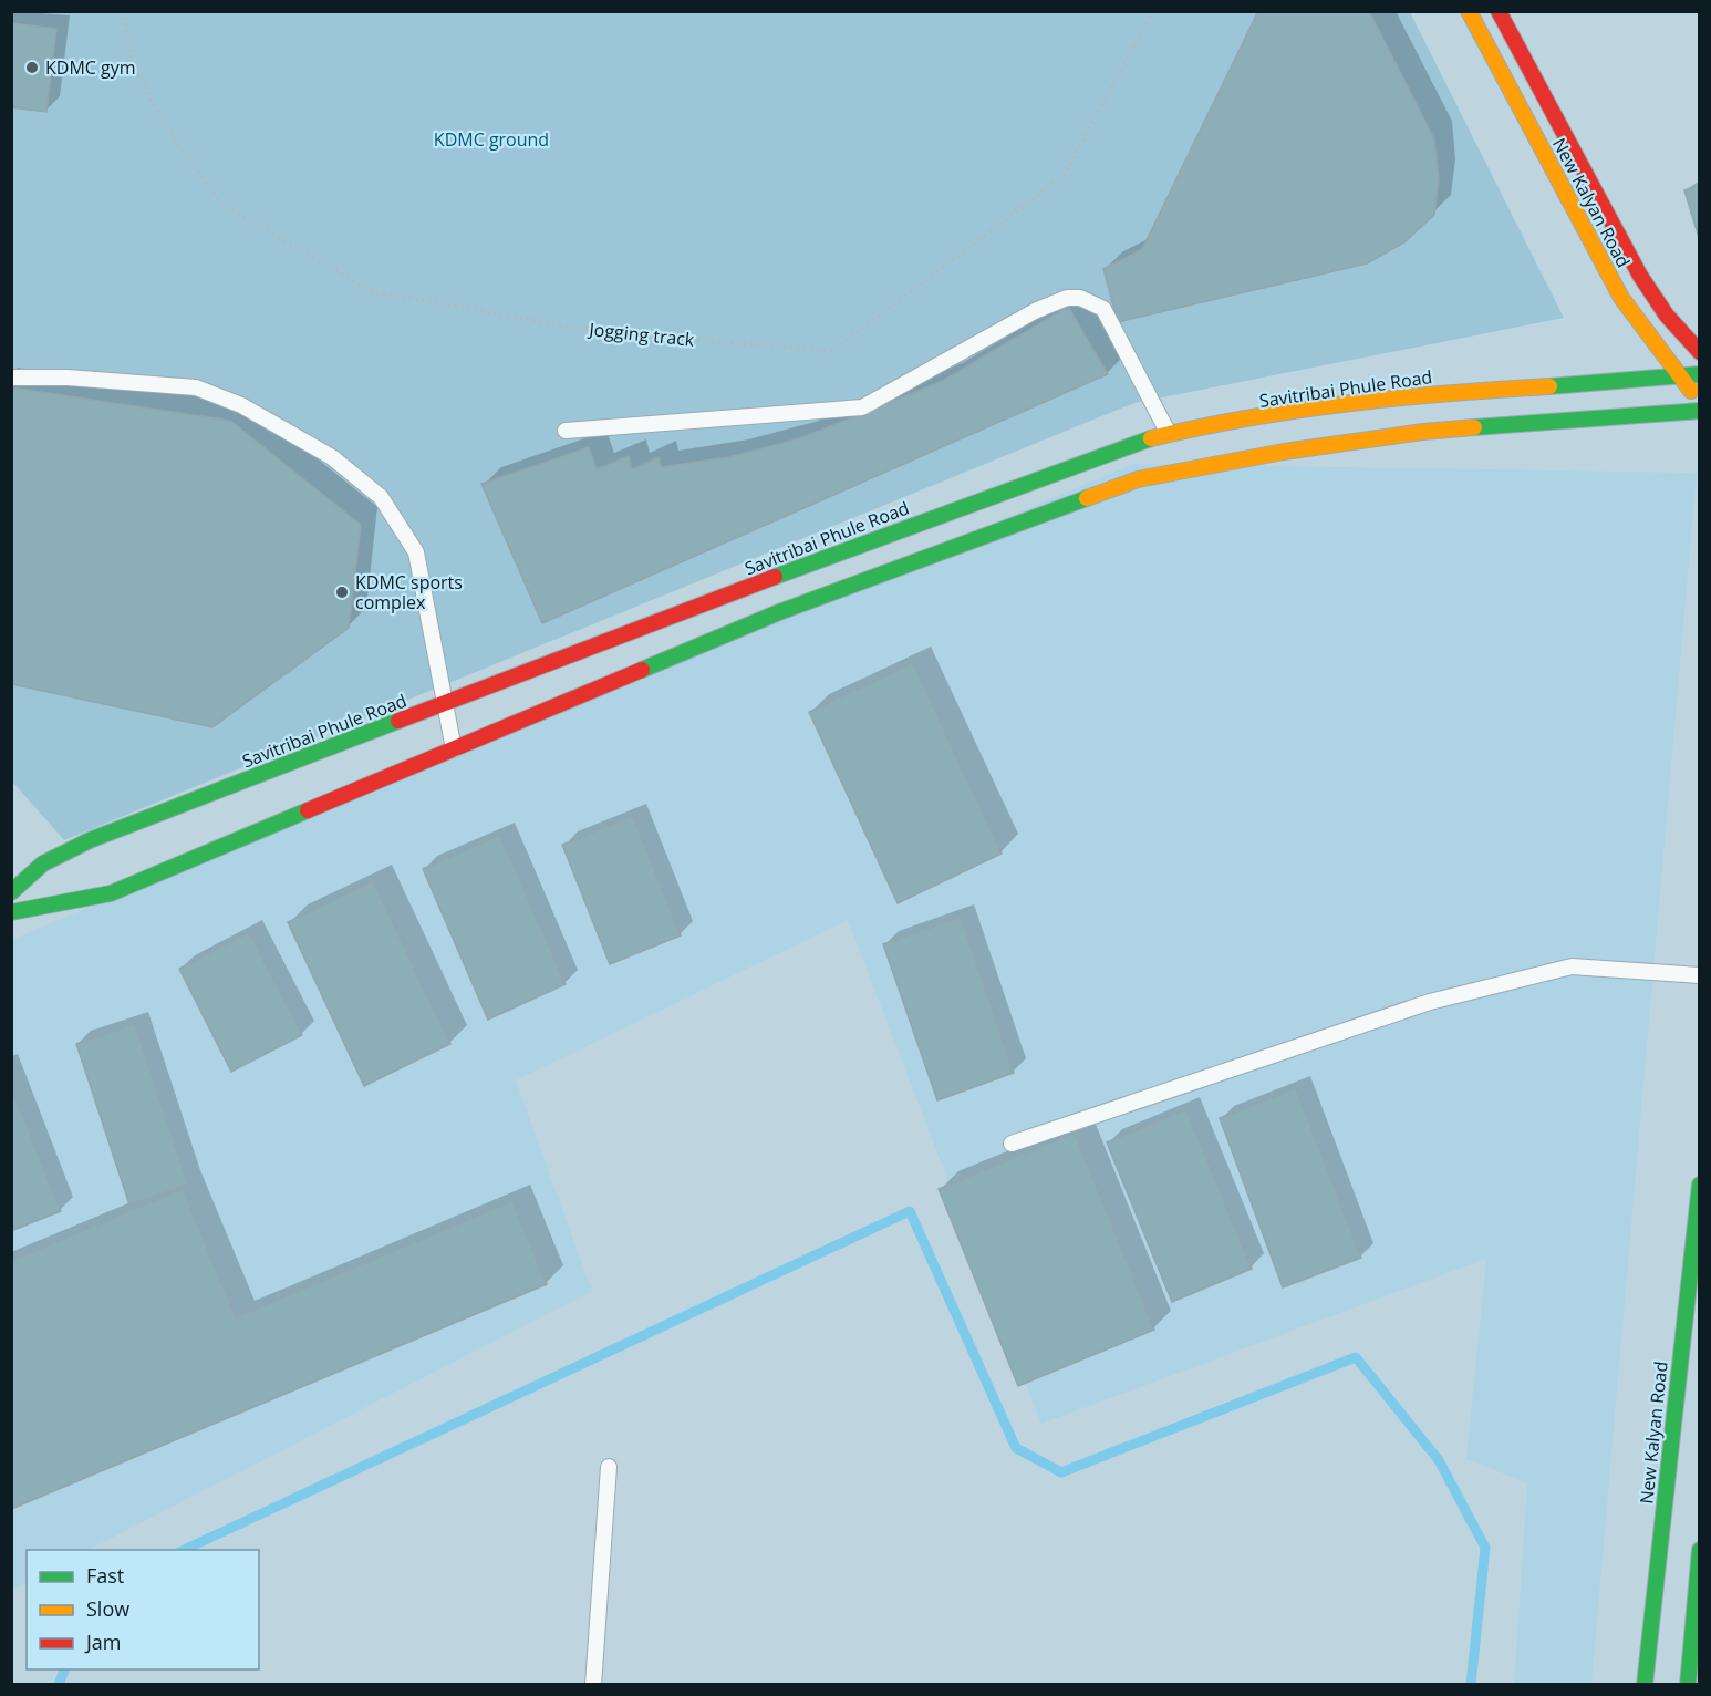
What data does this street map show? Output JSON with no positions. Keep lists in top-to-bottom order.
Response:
{
  "streets": {
    "street": ["New Kalyan Road", "Savitribai Phule Road"],
    "path": ["Jogging track"]
  },
  "crossings": [
    ["New Kalyan Road", "Savitribai Phule Road"]
  ],
  "parks": ["KDMC ground"],
  "places": ["KDMC gym", "KDMC sports complex"],
  "legend": ["Fast", "Slow", "Jam"]
}
